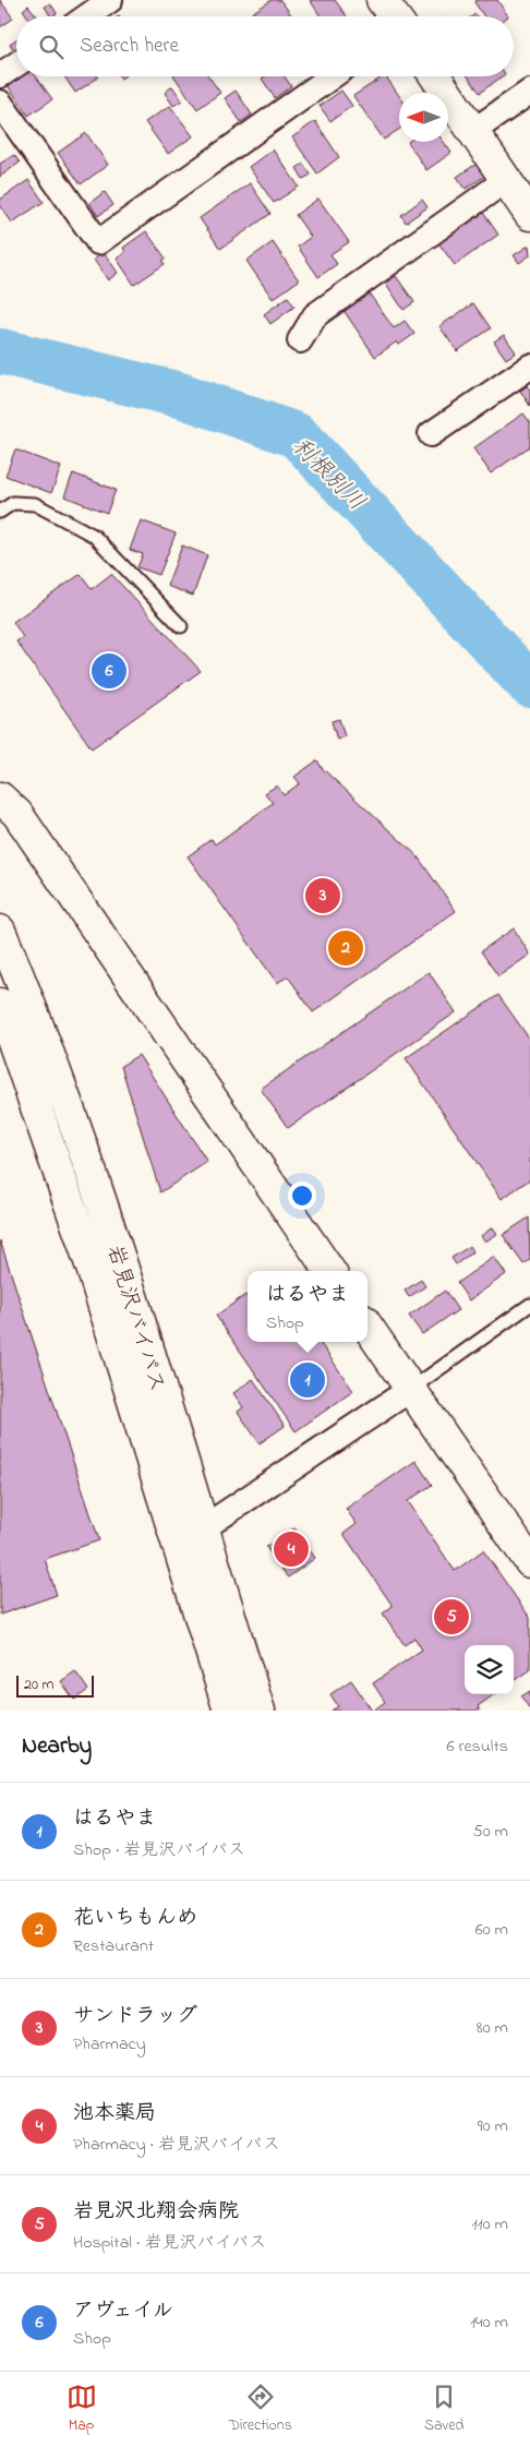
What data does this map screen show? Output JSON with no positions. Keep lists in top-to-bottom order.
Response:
{
  "streets": {
    "main road": ["岩見沢バイパス"]
  },
  "water": ["利根別川"],
  "scale_bar": "20 m",
  "north": "left",
  "page": {
    "search": "Search here",
    "pins": [
      "6",
      "3",
      "2",
      "1",
      "4",
      "5"
    ],
    "popup": ["はるやま", "Shop"],
    "scale": "20 m",
    "heading": ["Nearby", "6 results"],
    "list": [
      {
        "mark": "1",
        "name": "はるやま",
        "note": "Shop · 岩見沢バイパス",
        "value": "50 m"
      },
      {
        "mark": "2",
        "name": "花いちもんめ",
        "note": "Restaurant",
        "value": "60 m"
      },
      {
        "mark": "3",
        "name": "サンドラッグ",
        "note": "Pharmacy",
        "value": "80 m"
      },
      {
        "mark": "4",
        "name": "池本薬局",
        "note": "Pharmacy · 岩見沢バイパス",
        "value": "90 m"
      },
      {
        "mark": "5",
        "name": "岩見沢北翔会病院",
        "note": "Hospital · 岩見沢バイパス",
        "value": "110 m"
      },
      {
        "mark": "6",
        "name": "アヴェイル",
        "note": "Shop",
        "value": "140 m"
      }
    ],
    "nav": ["Map", "Directions", "Saved"]
  }
}
